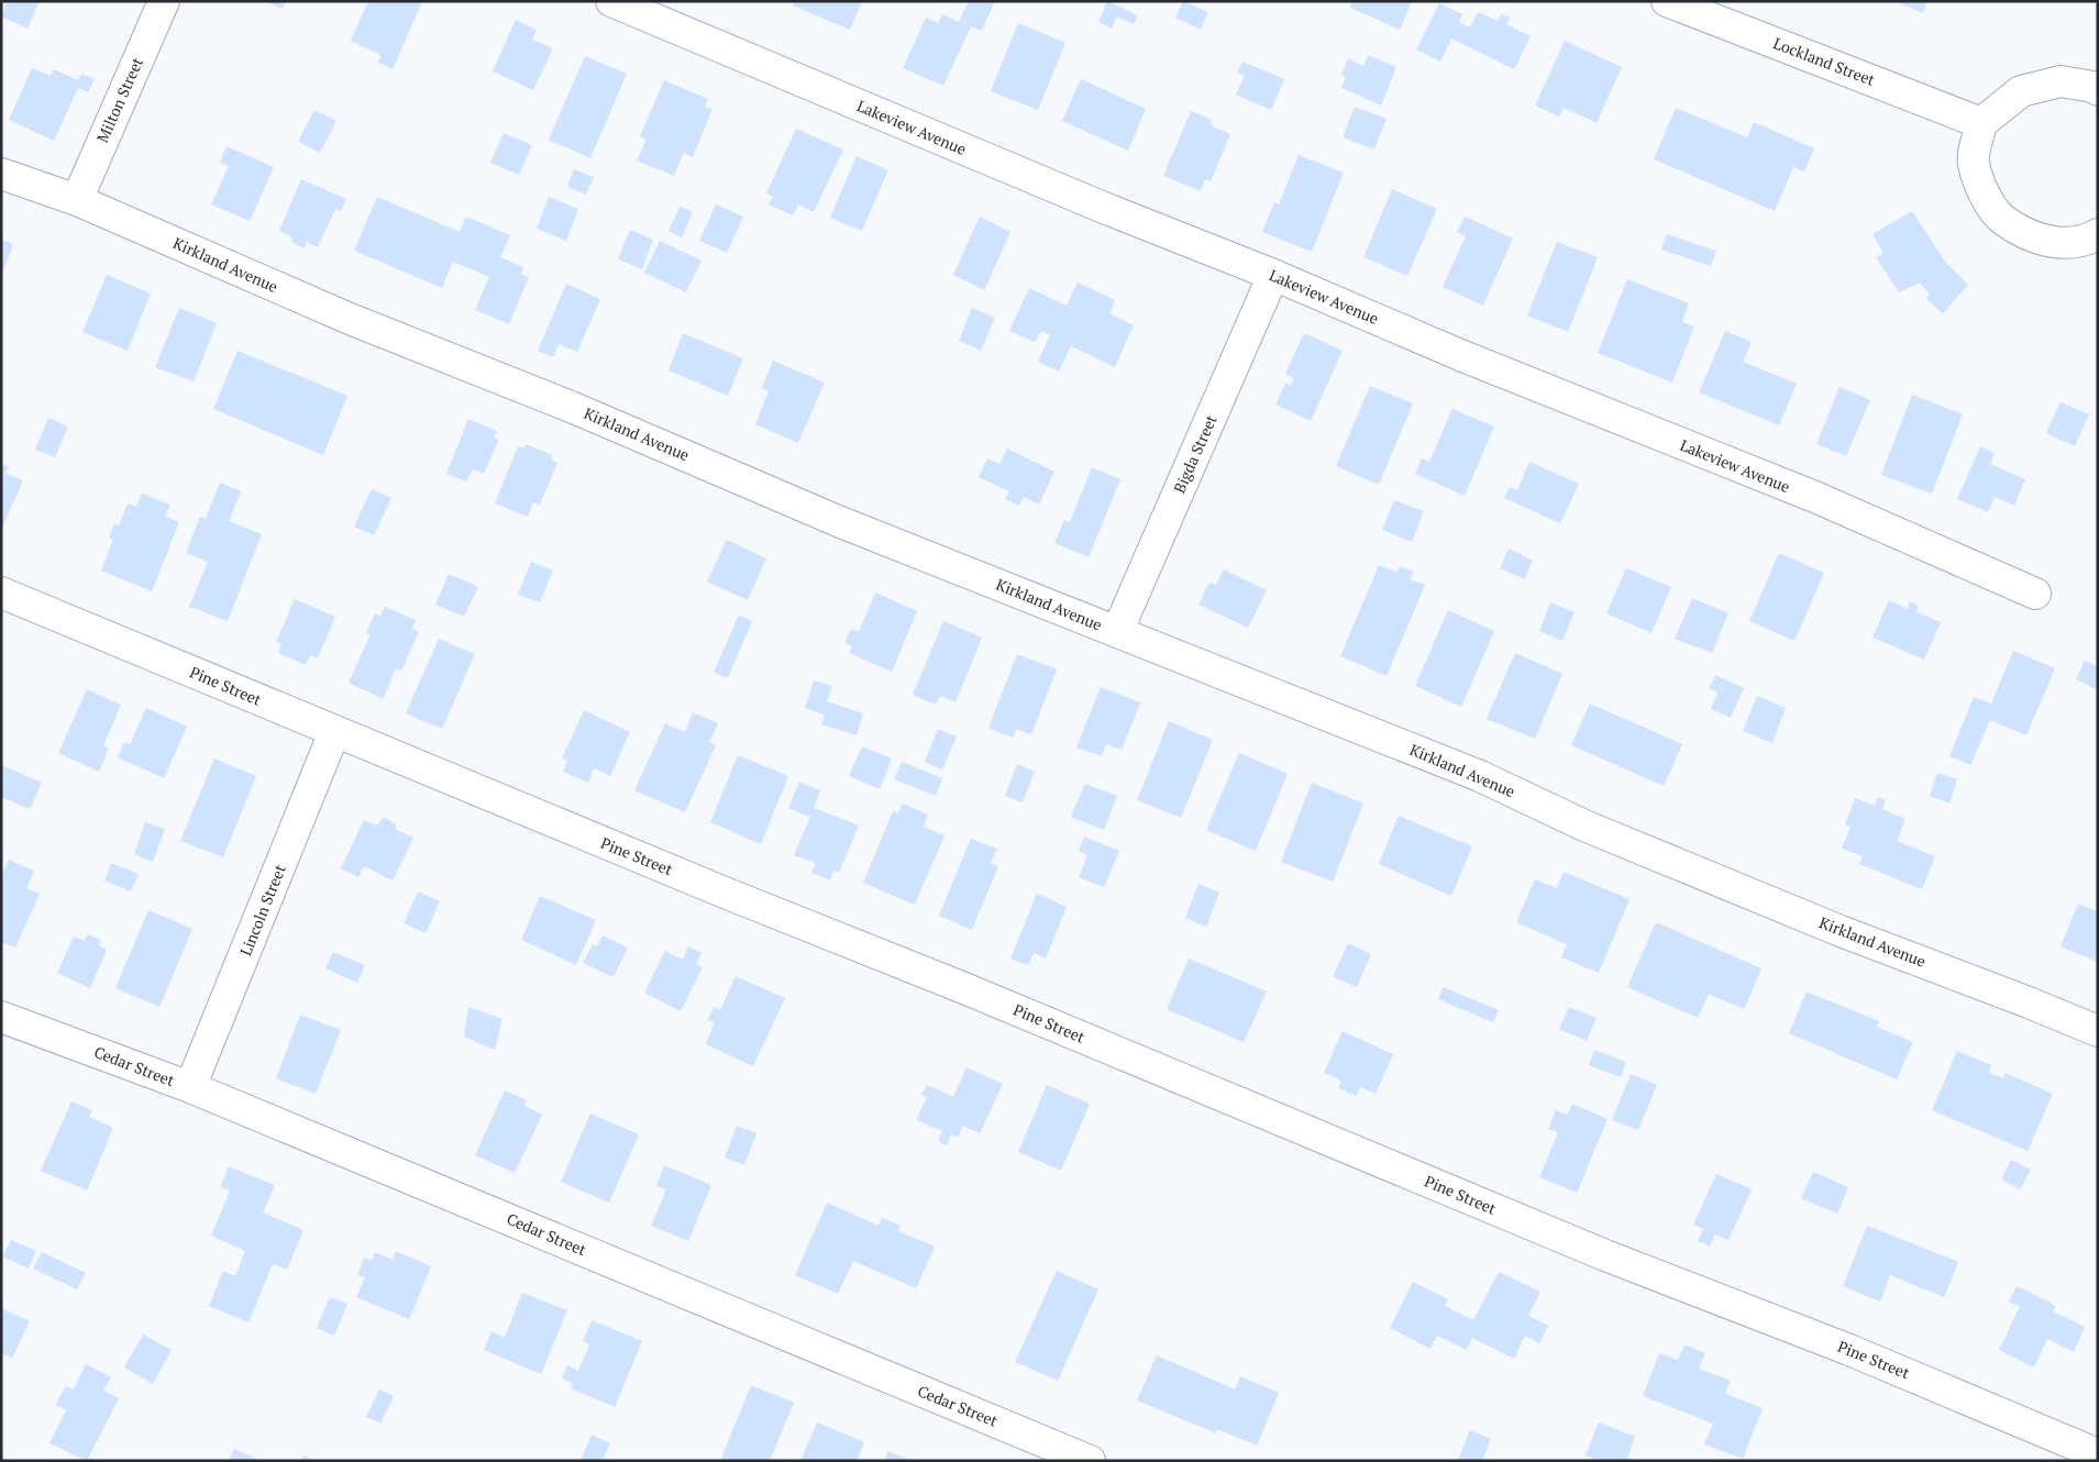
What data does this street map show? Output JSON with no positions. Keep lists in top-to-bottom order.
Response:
{
  "streets": {
    "street": [
      "Lockland Street",
      "Milton Street",
      "Lakeview Avenue",
      "Kirkland Avenue",
      "Bigda Street",
      "Pine Street",
      "Lincoln Street",
      "Cedar Street"
    ]
  },
  "crossings": [
    ["Milton Street", "Kirkland Avenue"],
    ["Lakeview Avenue", "Bigda Street"],
    ["Kirkland Avenue", "Bigda Street"],
    ["Pine Street", "Lincoln Street"],
    ["Lincoln Street", "Cedar Street"]
  ]
}
